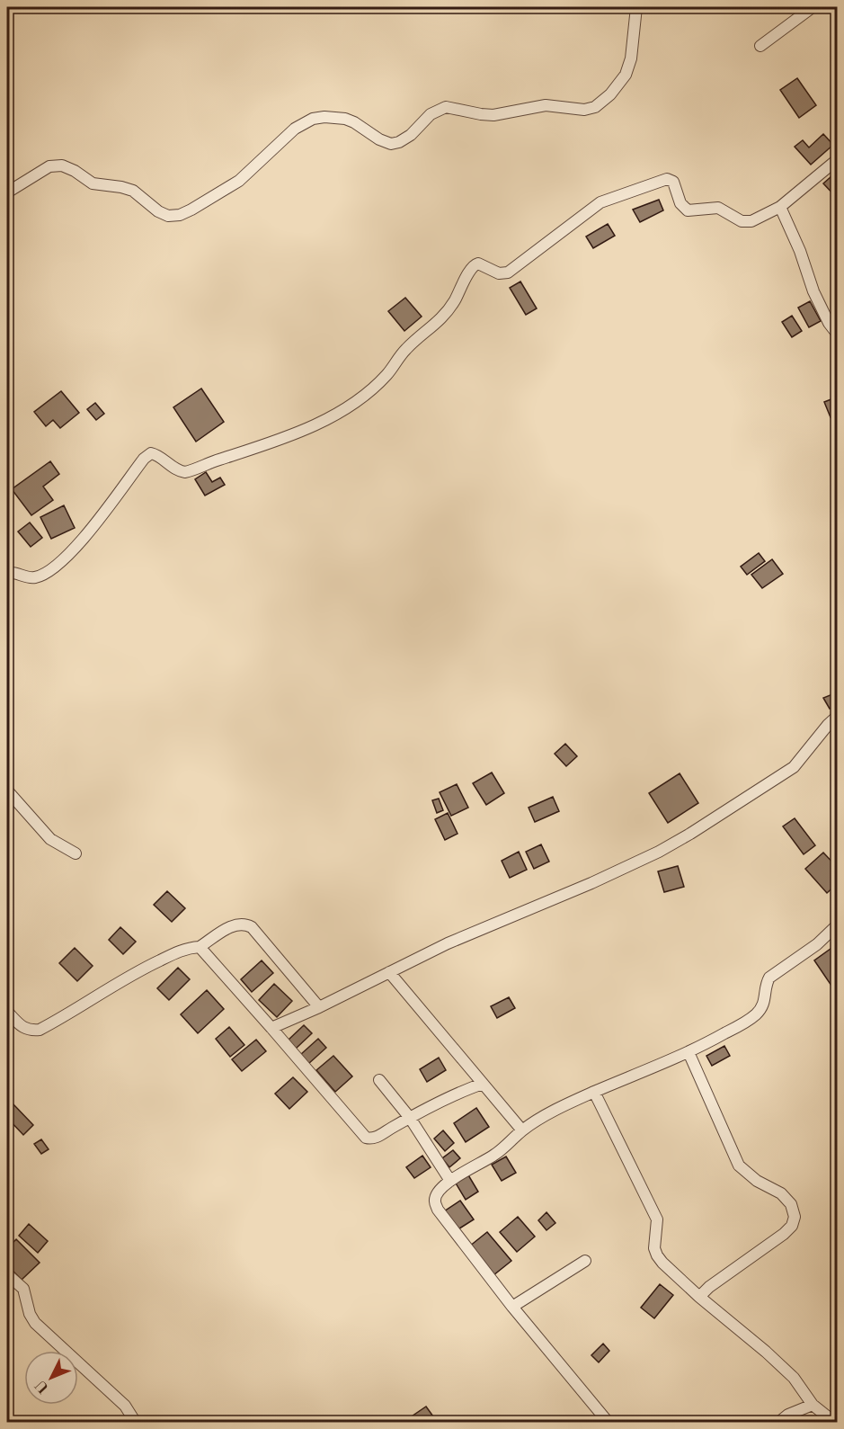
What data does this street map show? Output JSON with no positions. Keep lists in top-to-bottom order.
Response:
{
  "north": "bottom left"
}
